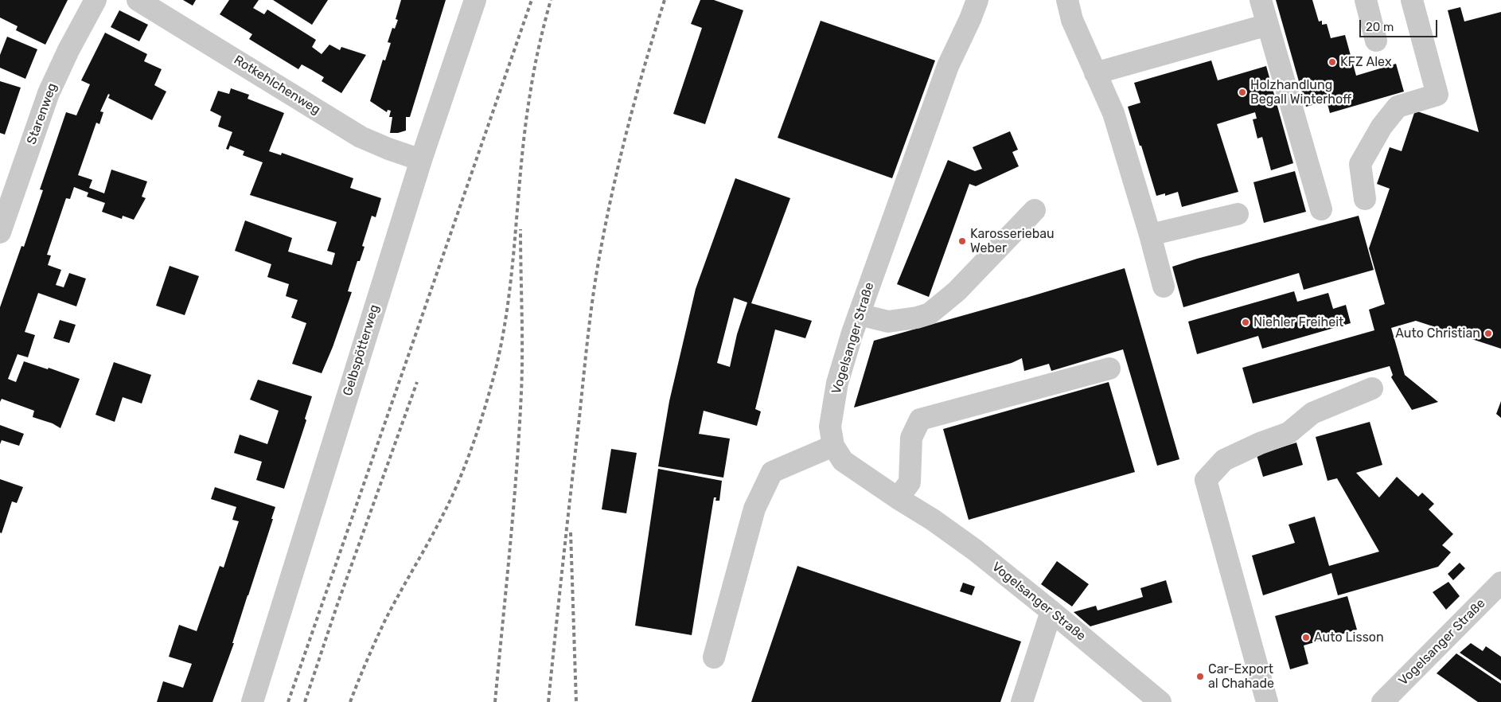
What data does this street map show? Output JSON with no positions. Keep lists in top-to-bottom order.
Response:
{
  "streets": {
    "street": [
      "Rotkehlchenweg",
      "Starenweg",
      "Vogelsanger Straße",
      "Gelbspötterweg"
    ]
  },
  "crossings": [
    ["Rotkehlchenweg", "Gelbspötterweg"]
  ],
  "places": [
    "KFZ Alex",
    "Holzhandlung Begall Winterhoff",
    "Karosseriebau Weber",
    "Niehler Freiheit",
    "Auto Christian",
    "Auto Lisson",
    "Car-Export al Chahade"
  ],
  "scale_bar": "20 m"
}
